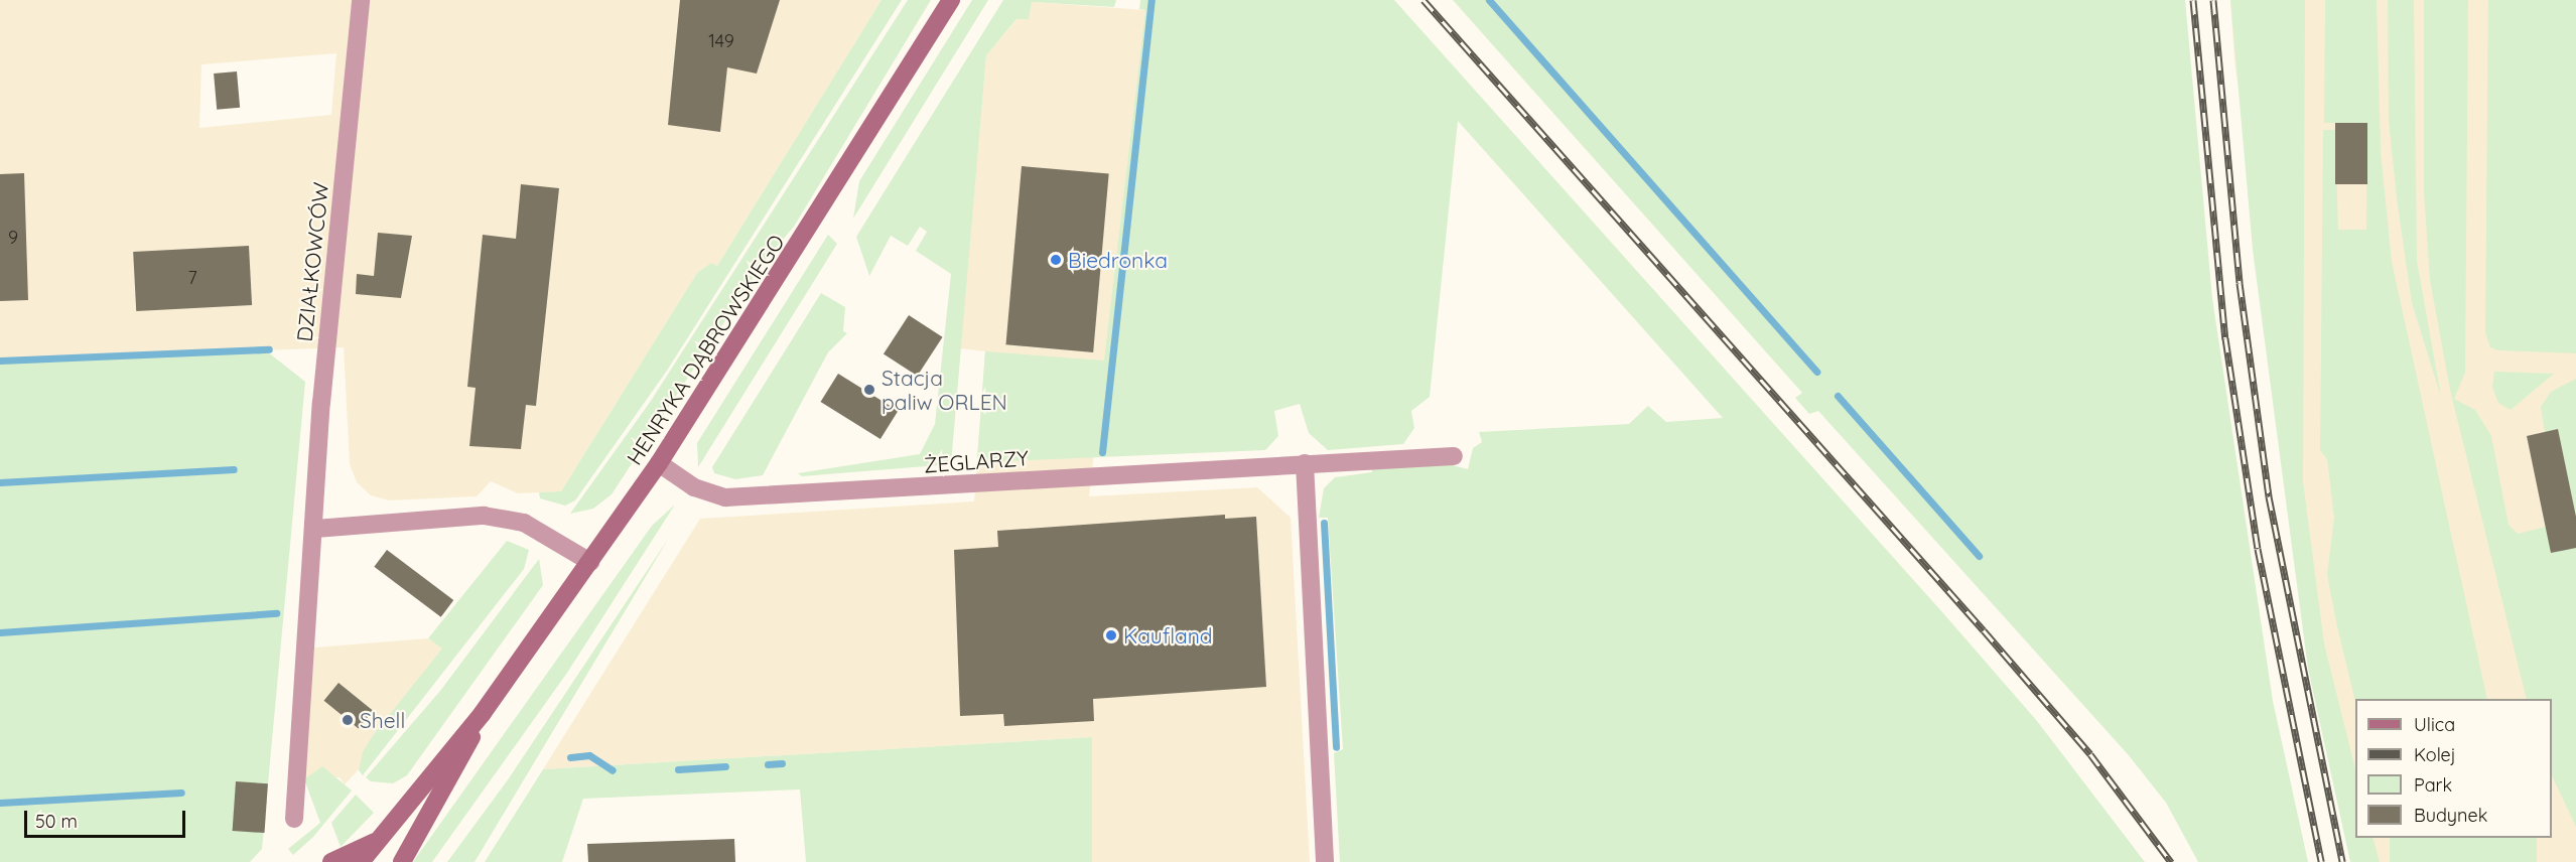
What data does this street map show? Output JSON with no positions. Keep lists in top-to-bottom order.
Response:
{
  "streets": {
    "main road": ["HENRYKA DĄBROWSKIEGO"],
    "street": ["DZIAŁKOWCÓW", "ŻEGLARZY"]
  },
  "crossings": [
    ["HENRYKA DĄBROWSKIEGO", "ŻEGLARZY"]
  ],
  "places": [
    "Biedronka",
    "Stacja paliw ORLEN",
    "Kaufland",
    "Shell"
  ],
  "house_numbers": ["149", "9", "7"],
  "legend": [
    "Ulica",
    "Kolej",
    "Park",
    "Budynek"
  ],
  "scale_bar": "50 m"
}
